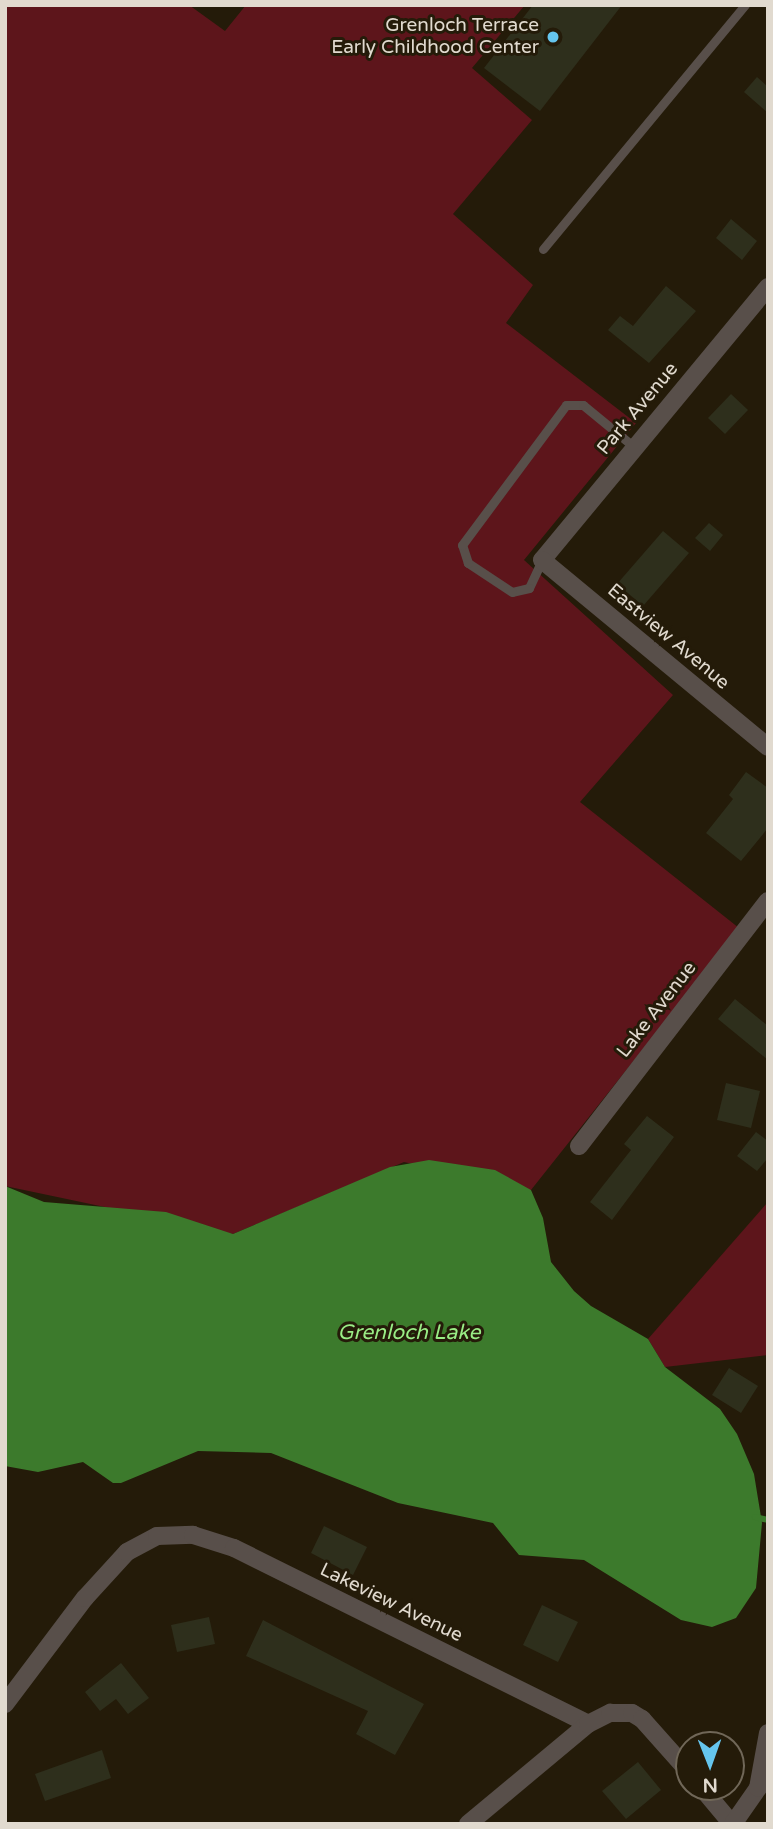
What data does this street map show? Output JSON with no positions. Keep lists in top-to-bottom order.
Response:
{
  "streets": {
    "street": [
      "Park Avenue",
      "Eastview Avenue",
      "Lake Avenue",
      "Lakeview Avenue"
    ]
  },
  "crossings": [
    ["Park Avenue", "Eastview Avenue"]
  ],
  "water": ["Grenloch Lake"],
  "places": ["Grenloch Terrace Early Childhood Center"],
  "north": "bottom"
}
